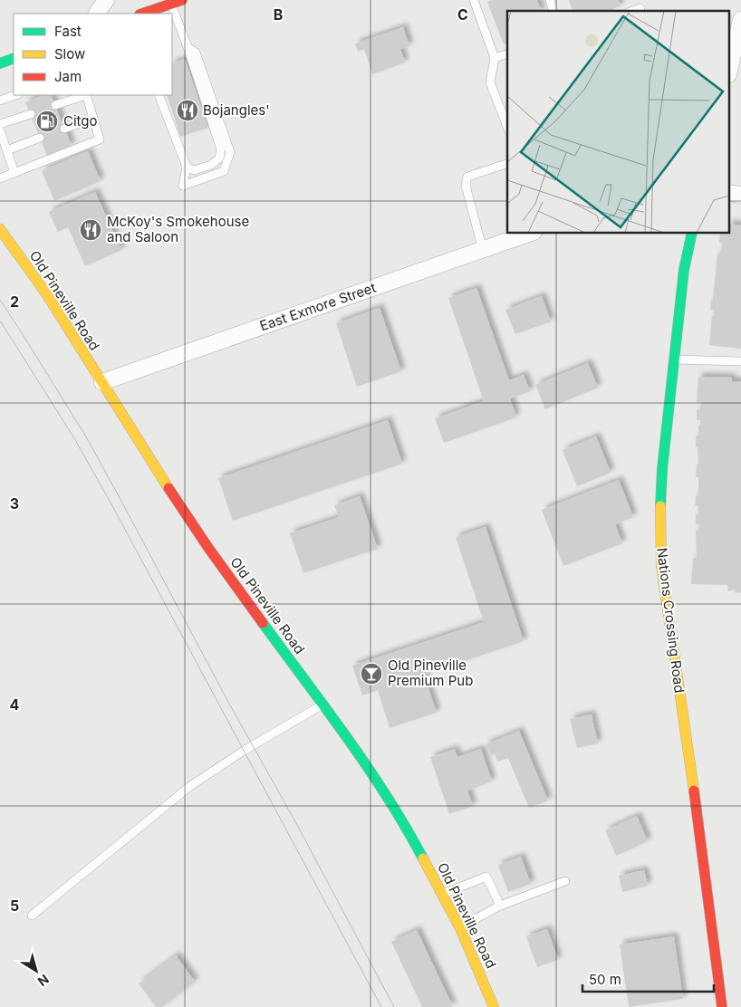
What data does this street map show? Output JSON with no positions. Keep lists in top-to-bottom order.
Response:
{
  "streets": {
    "street": ["Old Pineville Road", "East Exmore Street", "Nations Crossing Road"]
  },
  "crossings": [
    ["Old Pineville Road", "East Exmore Street"]
  ],
  "places": {
    "restaurant": ["Bojangles'", "McKoy's Smokehouse and Saloon"],
    "fuel station": ["Citgo"],
    "bar": ["Old Pineville Premium Pub"]
  },
  "legend": ["Fast", "Slow", "Jam"],
  "scale_bar": "50 m",
  "north": "bottom right",
  "grid": {
    "columns": ["B", "C"],
    "rows": [
      "2",
      "3",
      "4",
      "5"
    ]
  }
}
